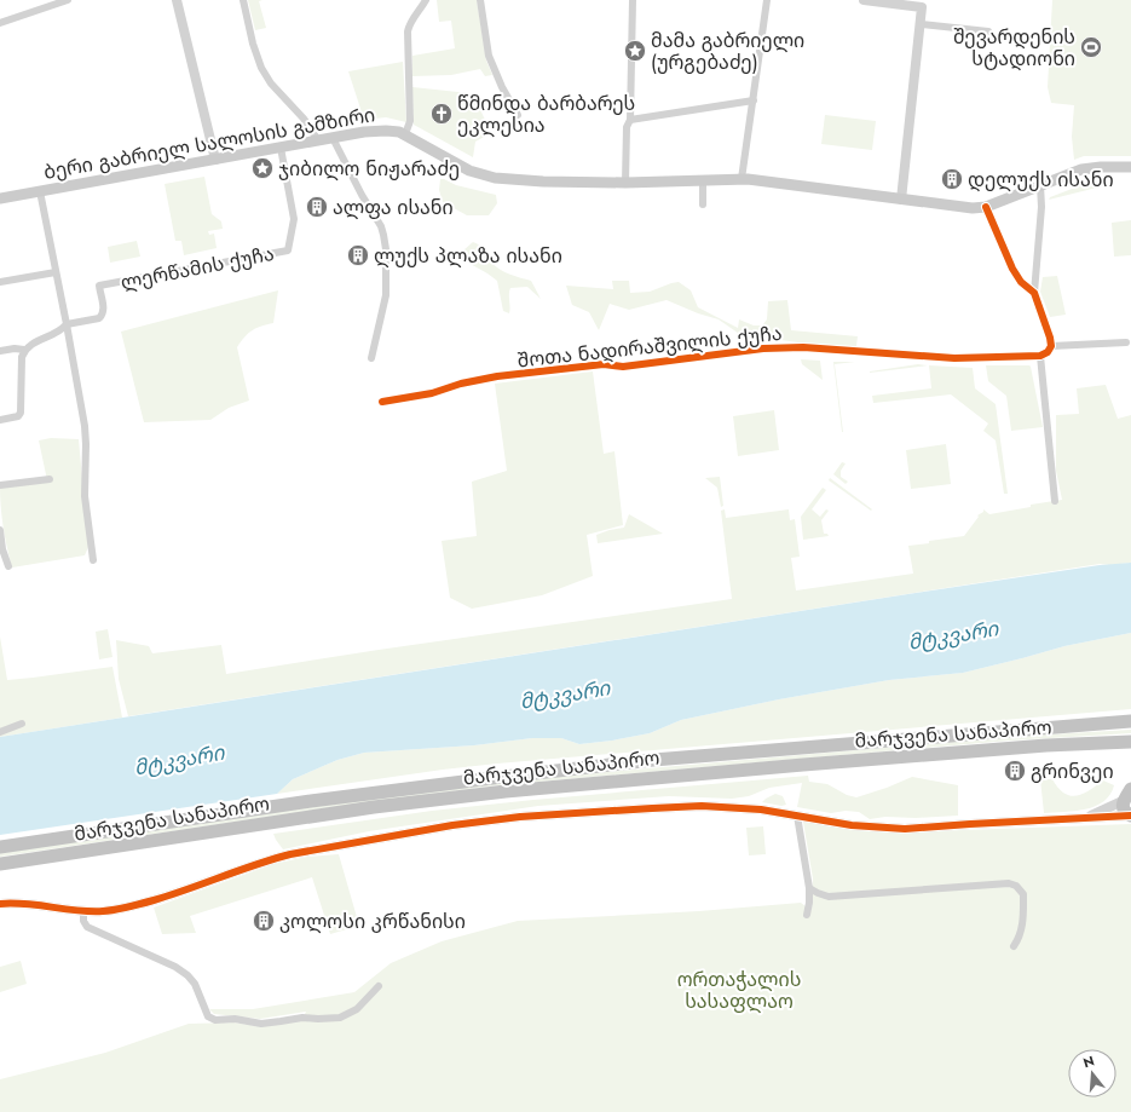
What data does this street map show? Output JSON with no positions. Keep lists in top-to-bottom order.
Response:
{
  "streets": {
    "highway": ["მარჯვენა სანაპირო"],
    "main road": ["ბერი გაბრიელ სალოსის გამზირი"],
    "street": ["ლერწამის ქუჩა", "შოთა ნადირაშვილის ქუჩა"]
  },
  "crossings": [
    ["ბერი გაბრიელ სალოსის გამზირი", "ლერწამის ქუჩა"]
  ],
  "water": ["მტკვარი"],
  "parks": ["ორთაჭალის სასაფლაო"],
  "places": {
    "sports": ["შევარდენის სტადიონი"],
    "place": ["მამა გაბრიელი (ურგებაძე)", "ჯიბილო ნიჟარაძე"],
    "church": ["წმინდა ბარბარეს ეკლესია"],
    "building": [
      "დელუქს ისანი",
      "ალფა ისანი",
      "ლუქს პლაზა ისანი",
      "გრინვეი",
      "კოლოსი კრწანისი"
    ]
  },
  "north": "top"
}
